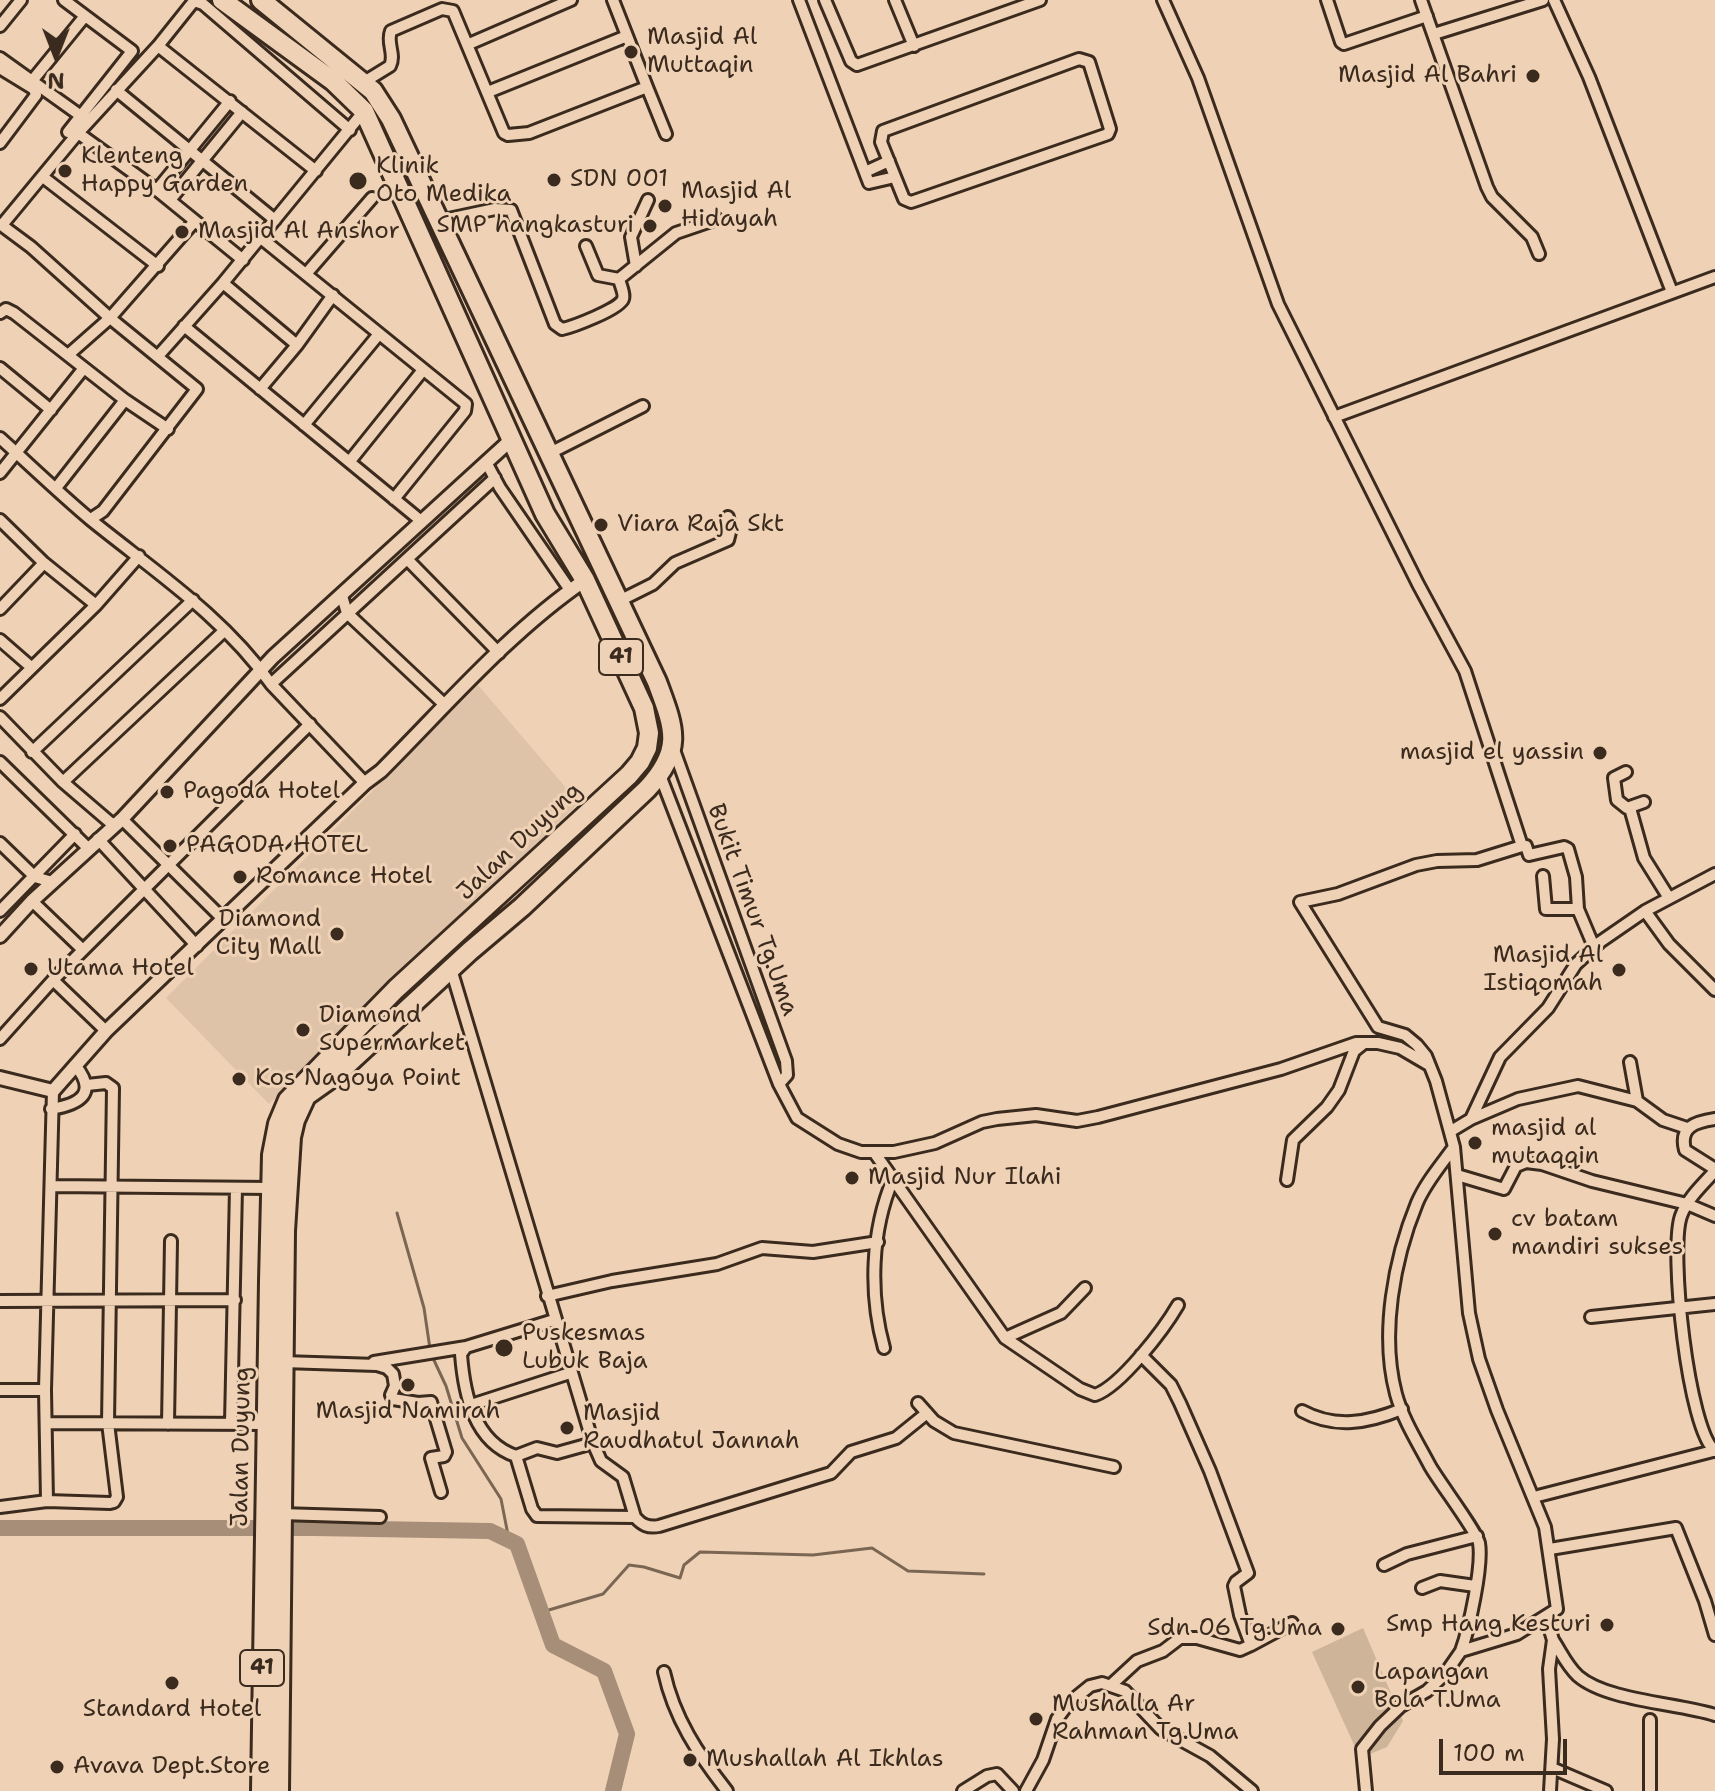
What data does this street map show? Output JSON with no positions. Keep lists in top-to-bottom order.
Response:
{
  "streets": {
    "highway": ["41", "Jalan Duyung"],
    "street": ["Bukit Timur Tg.Uma"]
  },
  "crossings": [
    ["41", "Jalan Duyung"],
    ["41", "Bukit Timur Tg.Uma"],
    ["Jalan Duyung", "Bukit Timur Tg.Uma"]
  ],
  "places": [
    "Masjid Al Muttaqin",
    "Masjid Al Bahri",
    "Klenteng Happy Garden",
    "SDN 001",
    "Klinik Oto Medika",
    "Masjid Al Hidayah",
    "SMP hangkasturi",
    "Masjid Al Anshor",
    "Viara Raja Skt",
    "masjid el yassin",
    "Pagoda Hotel",
    "PAGODA HOTEL",
    "Romance Hotel",
    "Diamond City Mall",
    "Utama Hotel",
    "Masjid Al Istiqomah",
    "Diamond Supermarket",
    "Kos Nagoya Point",
    "masjid al mutaqqin",
    "Masjid Nur Ilahi",
    "cv batam mandiri sukses",
    "Puskesmas Lubuk Baja",
    "Masjid Namirah",
    "Masjid Raudhatul Jannah",
    "Smp Hang Kesturi",
    "Sdn 06 Tg.Uma",
    "Standard Hotel",
    "Lapangan Bola T.Uma",
    "Mushalla Ar Rahman Tg.Uma",
    "Mushallah Al Ikhlas",
    "Avava Dept.Store"
  ],
  "scale_bar": "100 m",
  "north": "bottom"
}
